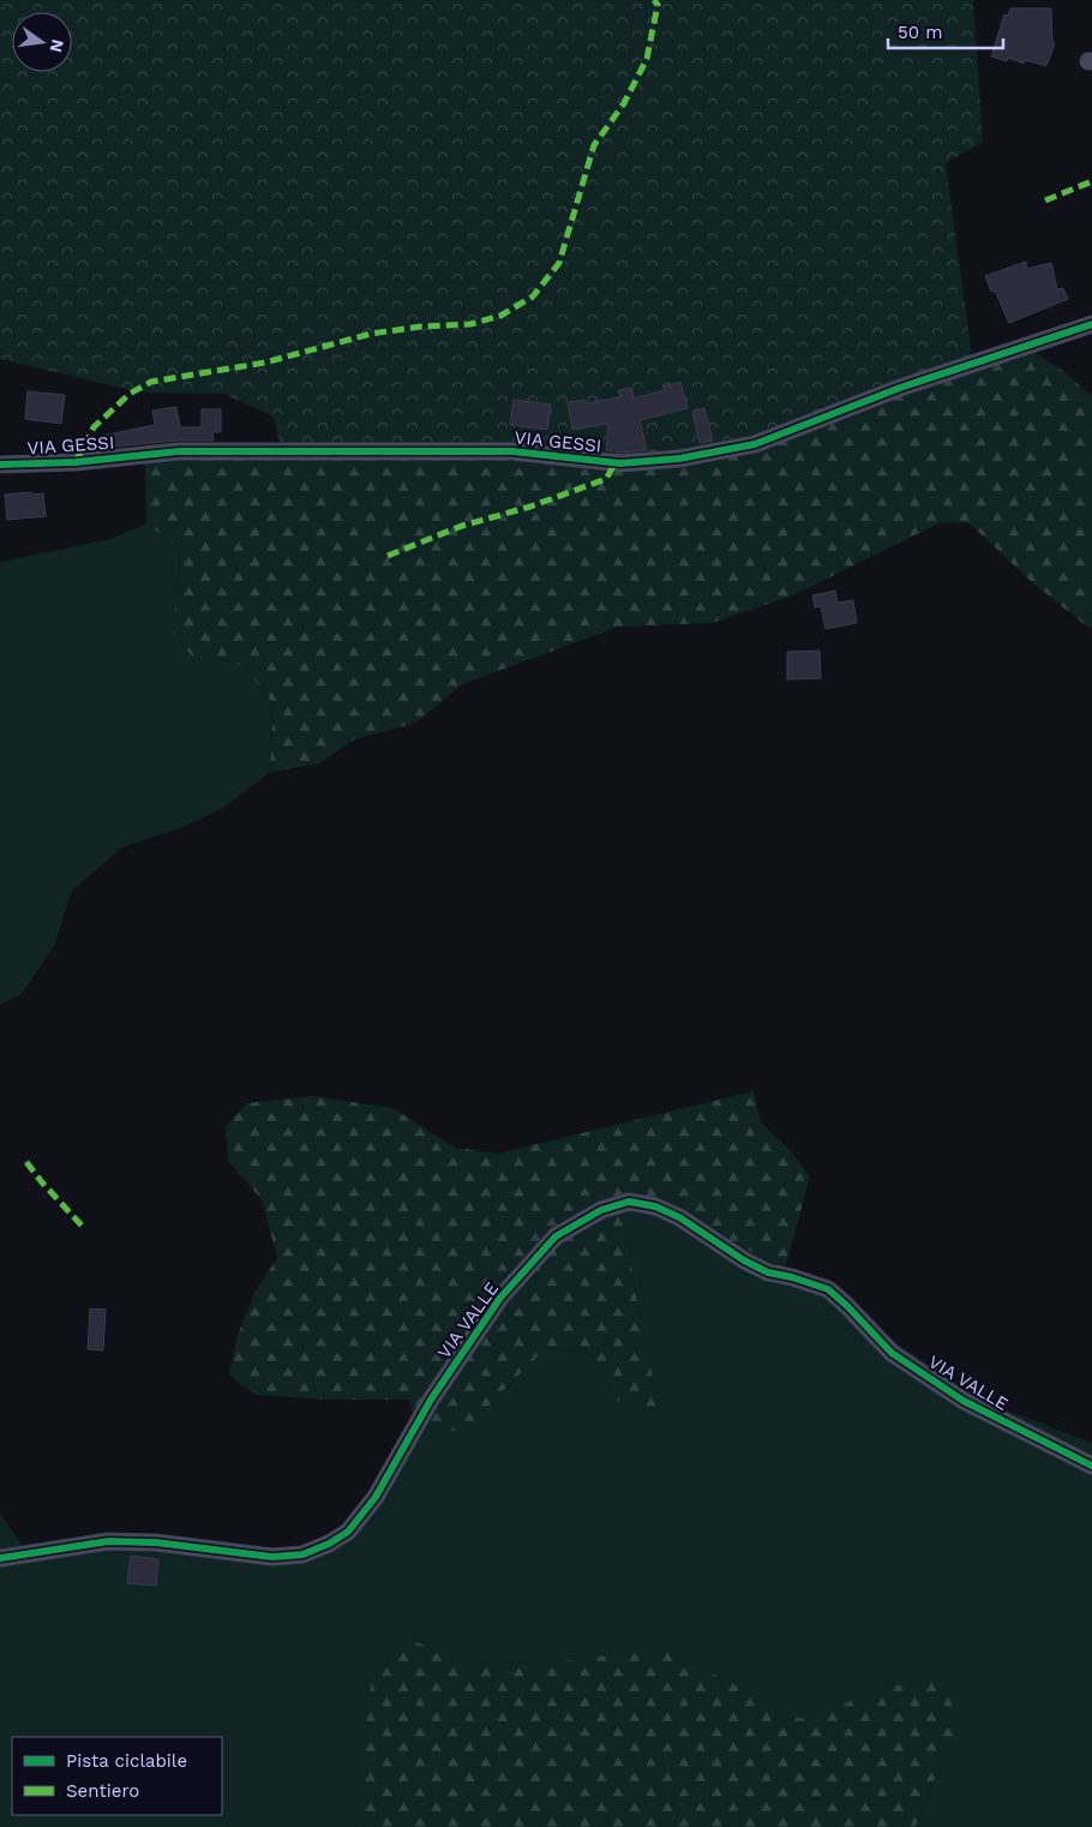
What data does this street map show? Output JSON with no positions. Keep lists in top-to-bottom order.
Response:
{
  "streets": {
    "street": ["VIA GESSI", "VIA VALLE"]
  },
  "legend": ["Pista ciclabile", "Sentiero"],
  "scale_bar": "50 m",
  "north": "right"
}
